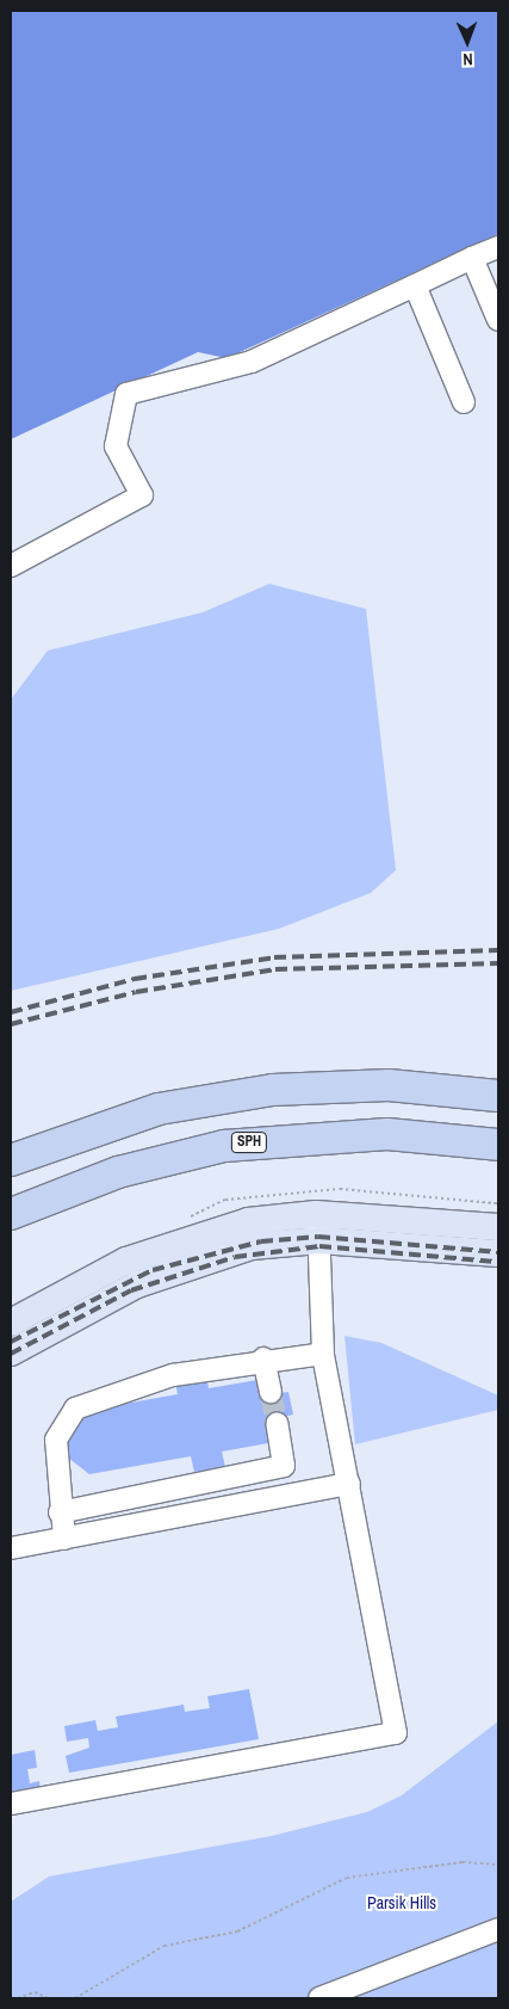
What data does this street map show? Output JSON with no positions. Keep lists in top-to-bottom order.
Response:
{
  "streets": {
    "highway": ["SPH"]
  },
  "parks": ["Parsik Hills"],
  "north": "bottom"
}
